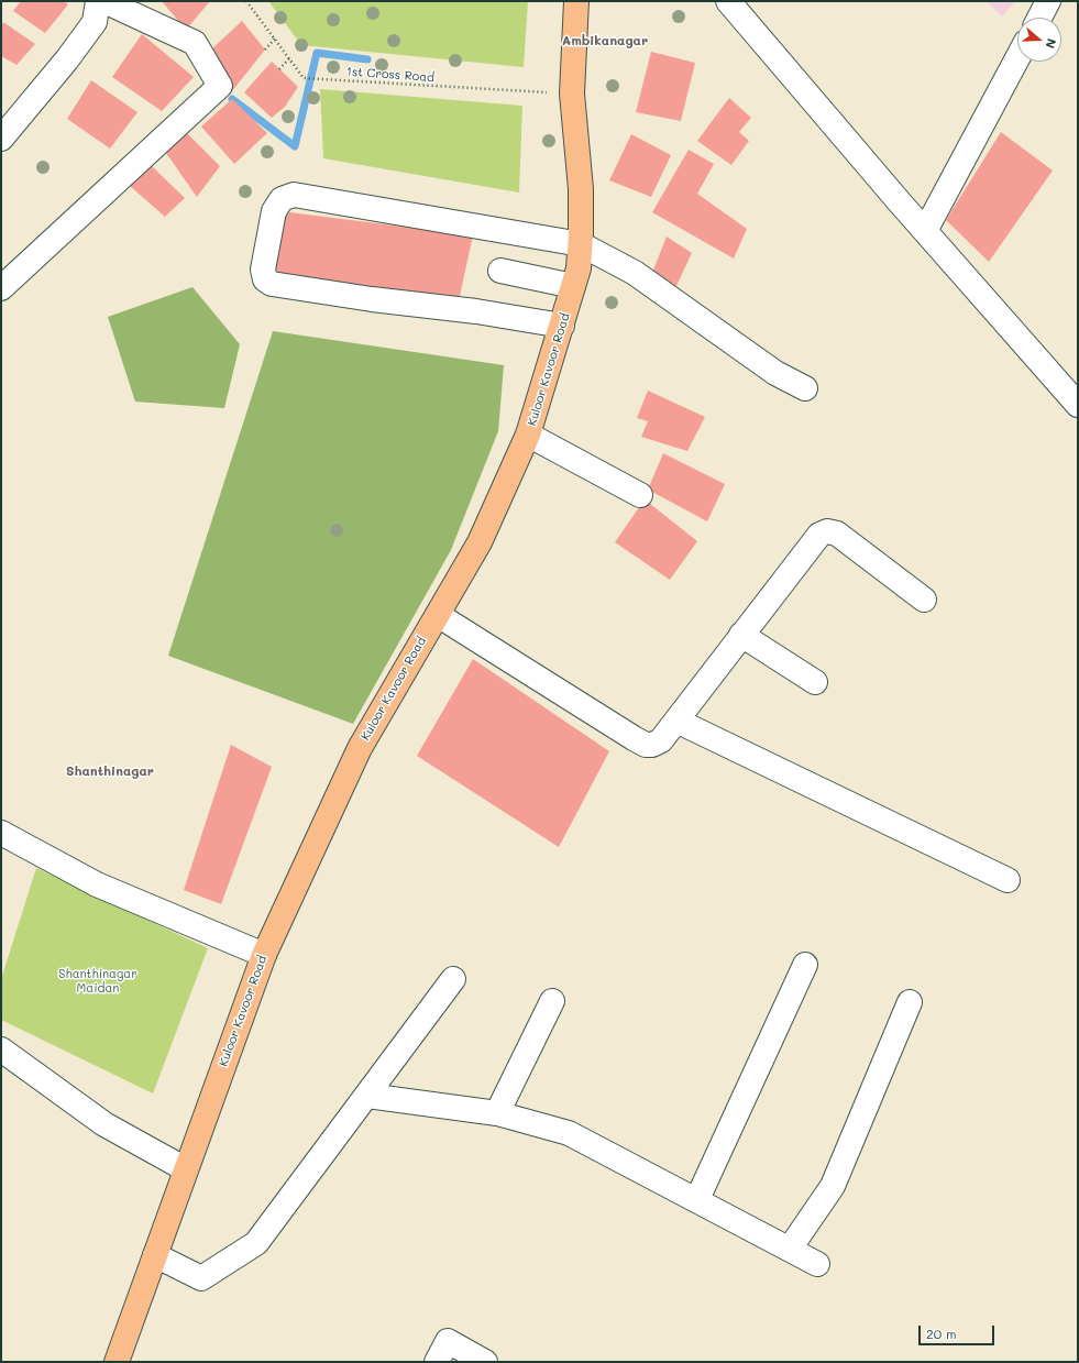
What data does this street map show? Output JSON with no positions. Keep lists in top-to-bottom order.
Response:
{
  "streets": {
    "main road": ["Kuloor Kavoor Road"],
    "path": ["1st Cross Road"]
  },
  "crossings": [
    ["1st Cross Road", "Kuloor Kavoor Road"]
  ],
  "districts": ["Ambikanagar", "Shanthinagar"],
  "parks": ["Shanthinagar Maidan"],
  "scale_bar": "20 m",
  "north": "right"
}
